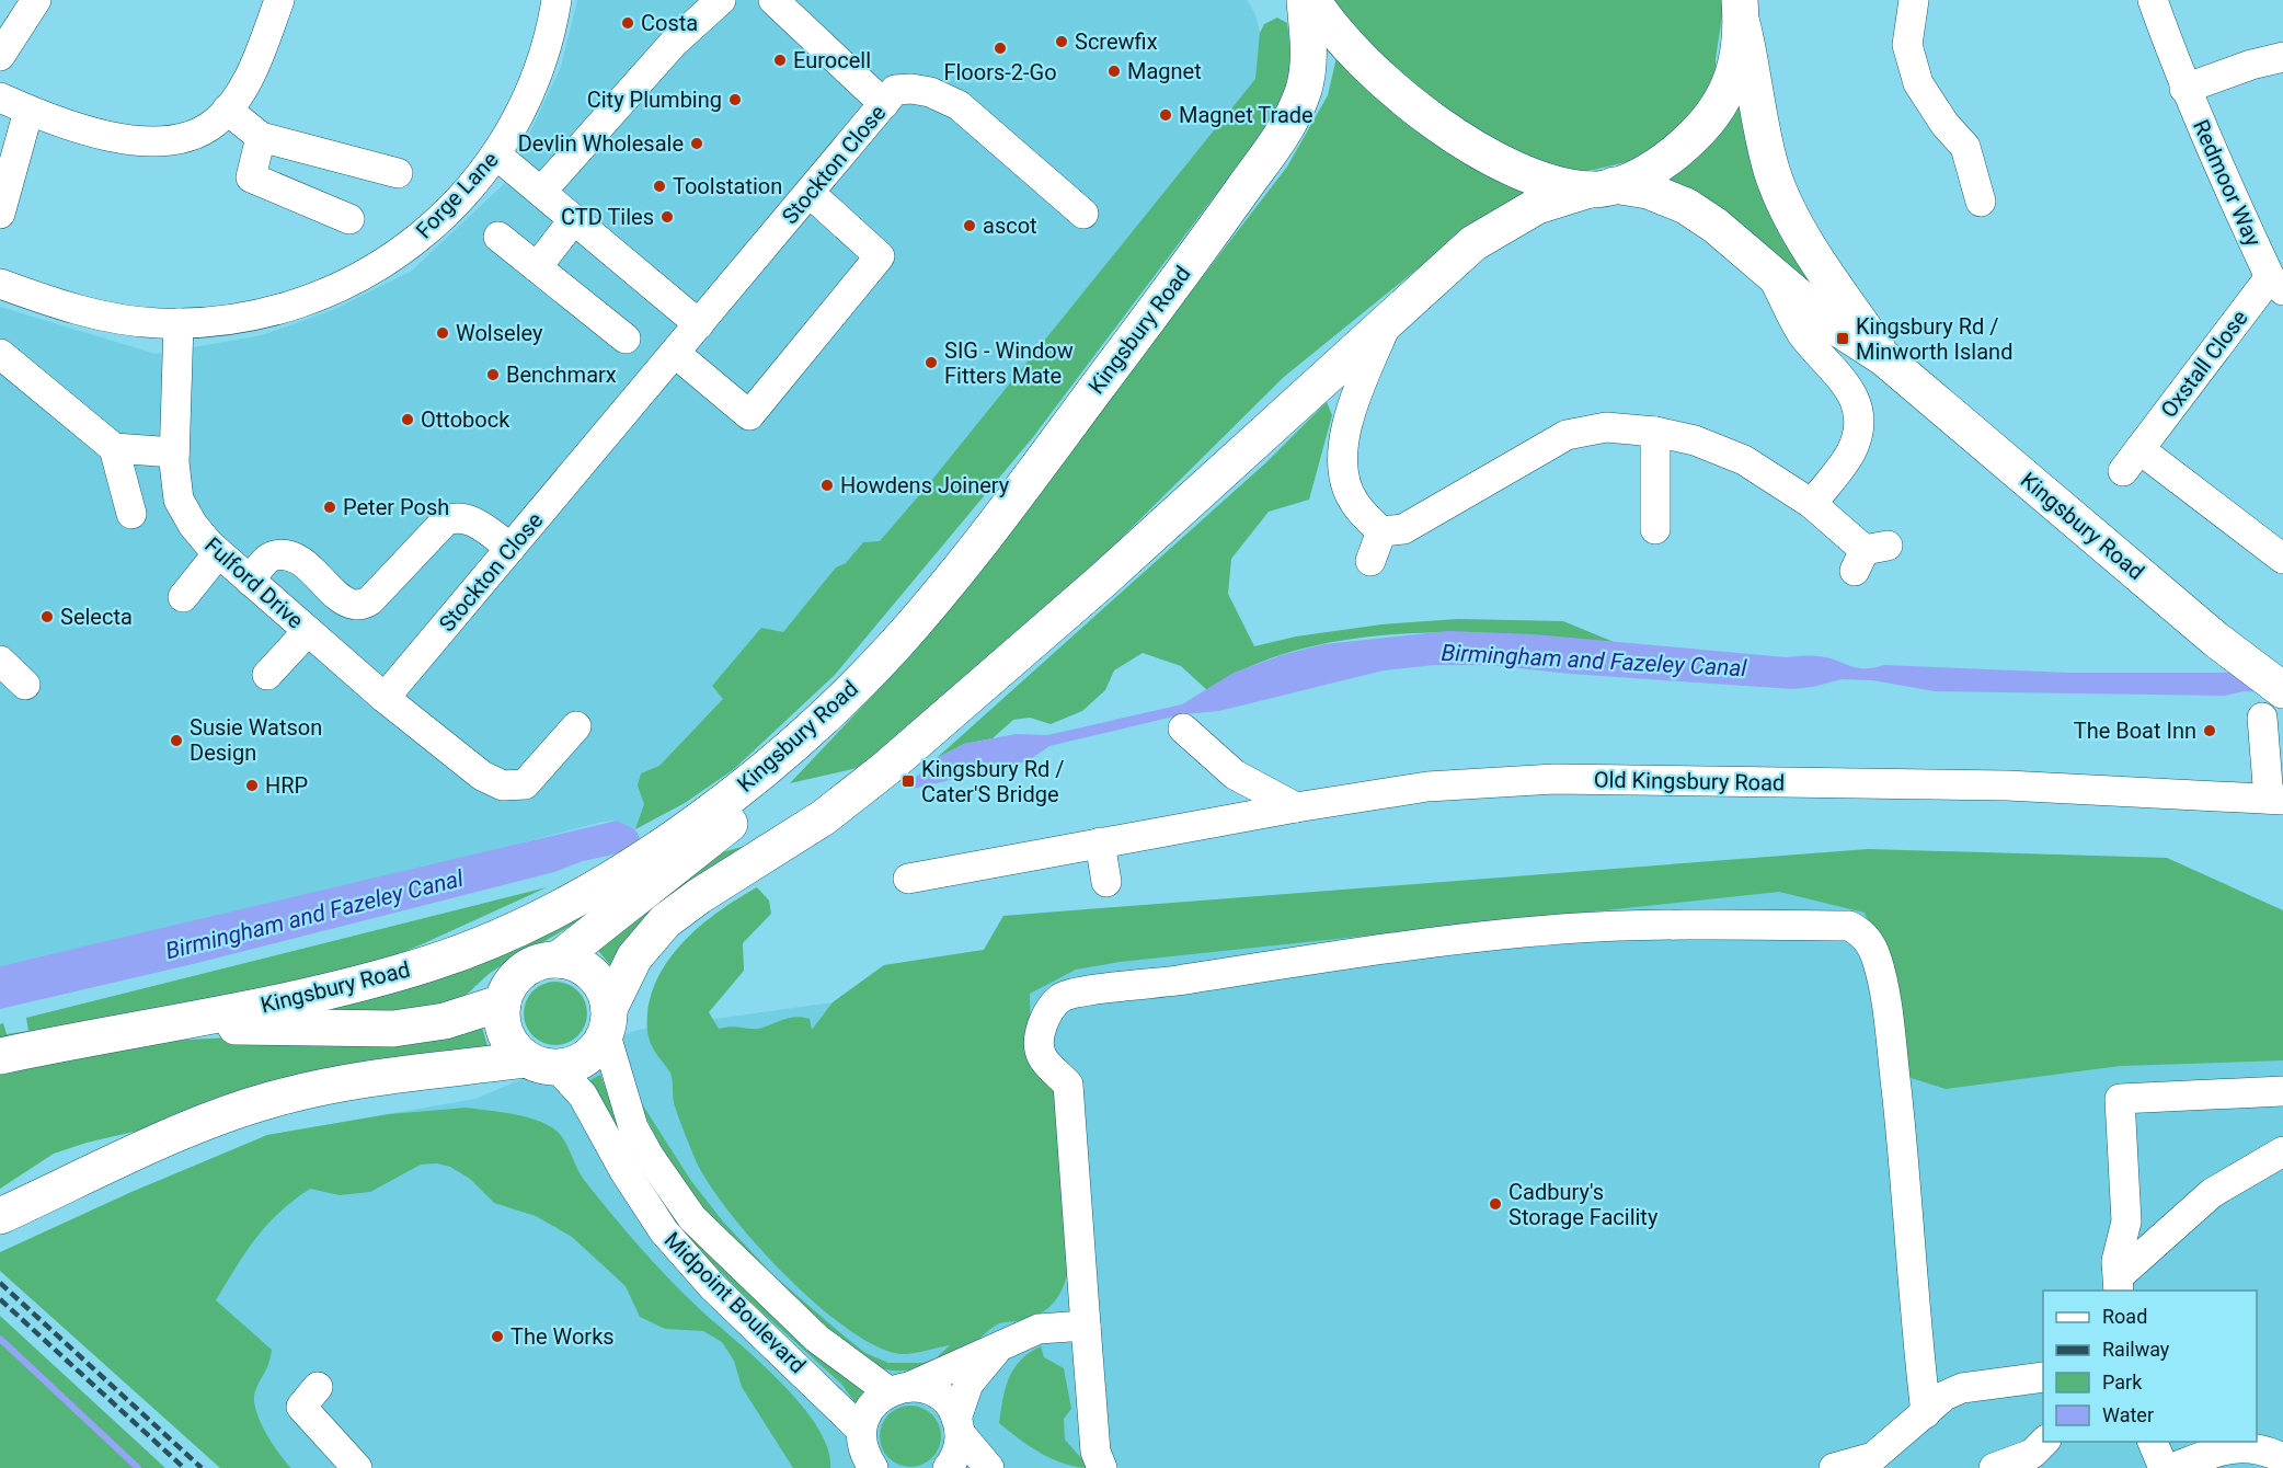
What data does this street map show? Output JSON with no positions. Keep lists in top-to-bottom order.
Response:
{
  "streets": {
    "main road": ["Kingsbury Road"],
    "street": [
      "Stockton Close",
      "Redmoor Way",
      "Forge Lane",
      "Oxstall Close",
      "Fulford Drive",
      "Old Kingsbury Road",
      "Midpoint Boulevard"
    ]
  },
  "crossings": [
    ["Stockton Close", "Fulford Drive"],
    ["Redmoor Way", "Oxstall Close"],
    ["Forge Lane", "Fulford Drive"],
    ["Kingsbury Road", "Midpoint Boulevard"]
  ],
  "water": ["Birmingham and Fazeley Canal"],
  "places": {
    "other": [
      "Costa",
      "Screwfix",
      "Floors-2-Go",
      "Eurocell",
      "Magnet",
      "City Plumbing",
      "Magnet Trade",
      "Devlin Wholesale",
      "Toolstation",
      "CTD Tiles",
      "ascot",
      "Wolseley",
      "SIG - Window Fitters Mate",
      "Benchmarx",
      "Ottobock",
      "Howdens Joinery",
      "Peter Posh",
      "Selecta",
      "The Boat Inn",
      "Susie Watson Design",
      "HRP",
      "Cadbury's Storage Facility",
      "The Works"
    ],
    "transit": ["Kingsbury Rd / Minworth Island", "Kingsbury Rd / Cater'S Bridge"]
  },
  "legend": [
    "Road",
    "Railway",
    "Park",
    "Water"
  ]
}
